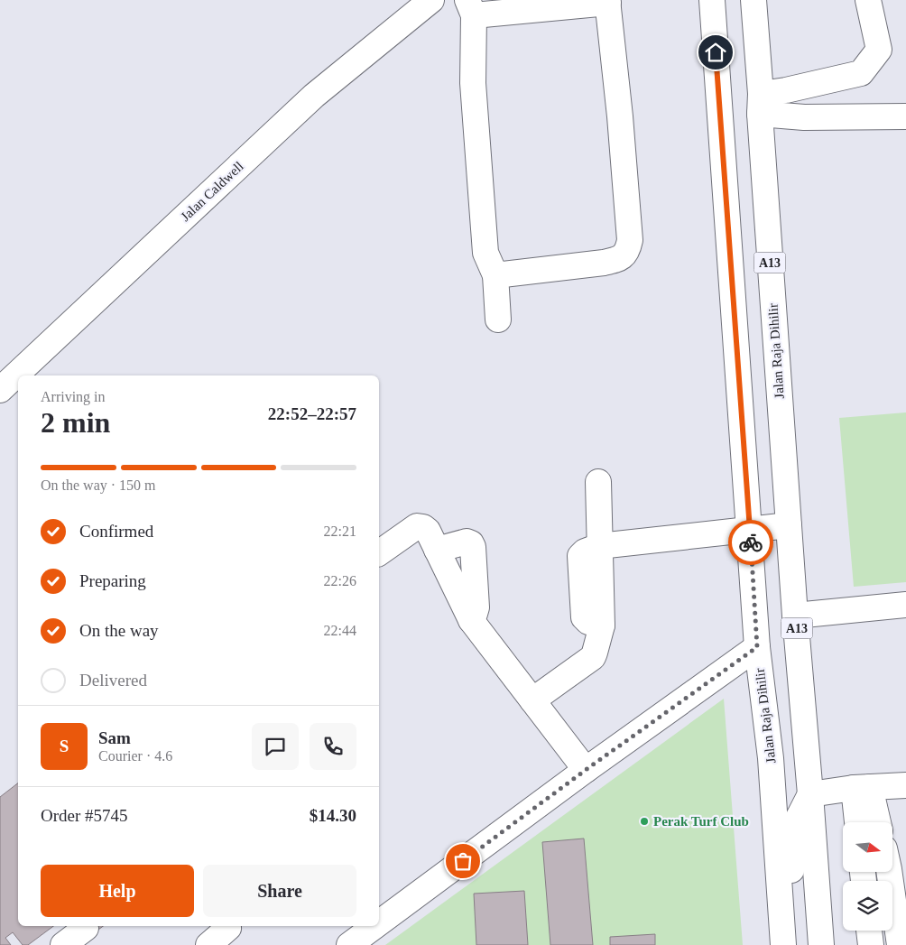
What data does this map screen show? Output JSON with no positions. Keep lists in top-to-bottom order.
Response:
{
  "streets": {
    "main road": ["Jalan Caldwell", "A13", "Jalan Raja Dihilir"]
  },
  "places": ["Perak Turf Club"],
  "north": "right",
  "page": {
    "heading": ["2 min", "Arriving in", "22:52–22:57"],
    "panel": [
      "Sam",
      "Courier · 4.6",
      "Order #5745",
      "$14.30"
    ],
    "bar": "On the way · 150 m",
    "list": [
      ["Confirmed", "22:21"],
      ["Preparing", "22:26"],
      ["On the way", "22:44"],
      "Delivered"
    ],
    "round": "S",
    "buttons": ["Help", "Share"]
  }
}
